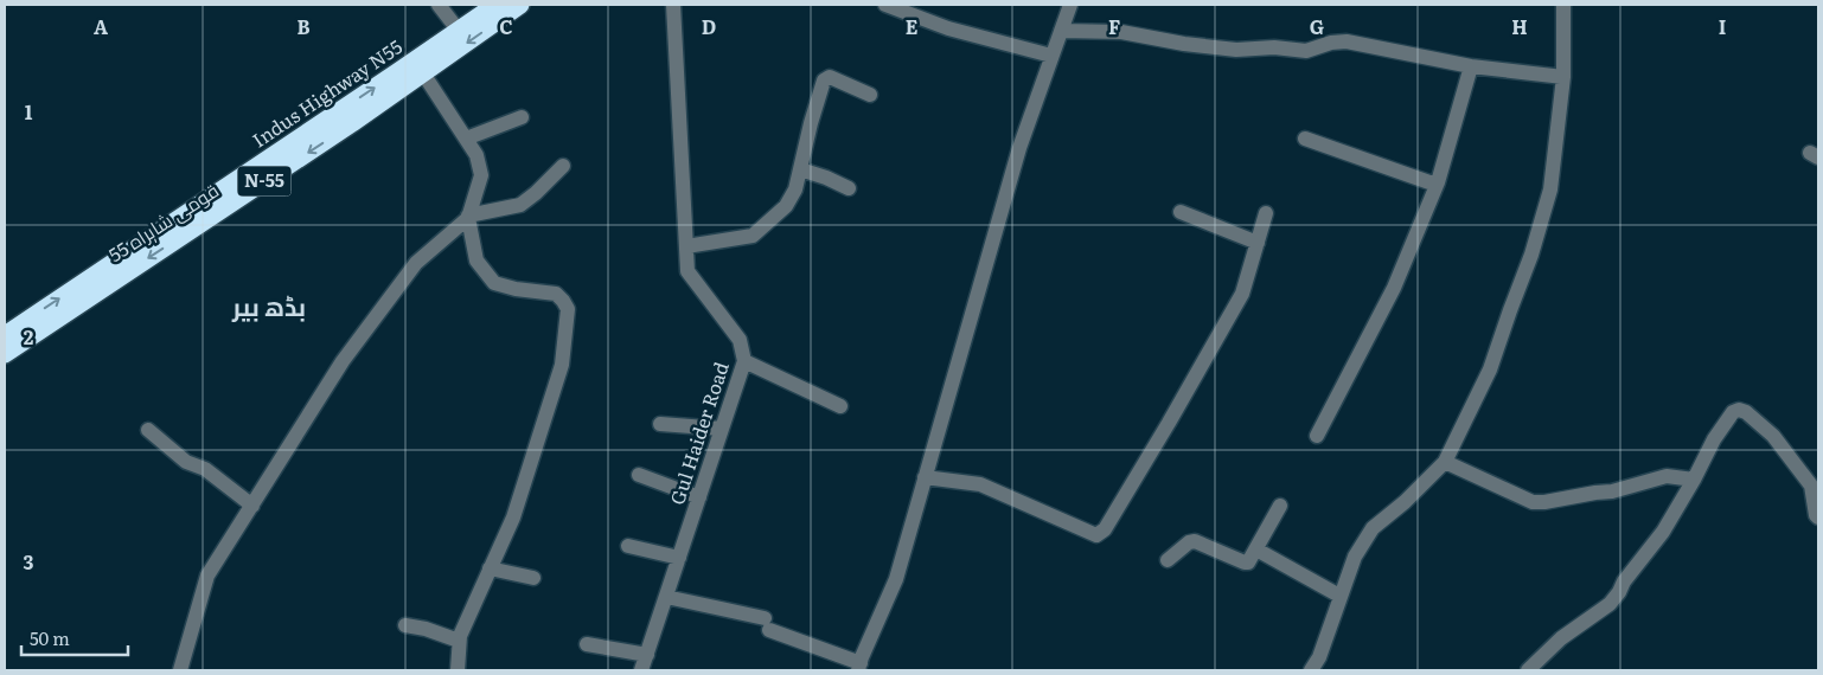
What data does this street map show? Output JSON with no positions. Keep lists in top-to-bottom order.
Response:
{
  "streets": {
    "highway": ["Indus Highway N55", "N-55", "قومی شاہراہ 55"],
    "street": ["Gul Haider Road"]
  },
  "one_way": ["Indus Highway N55", "قومی شاہراہ 55"],
  "districts": ["بڈھ بیر"],
  "scale_bar": "50 m",
  "grid": {
    "columns": [
      "A",
      "B",
      "C",
      "D",
      "E",
      "F",
      "G",
      "H",
      "I"
    ],
    "rows": ["1", "2", "3"]
  }
}
